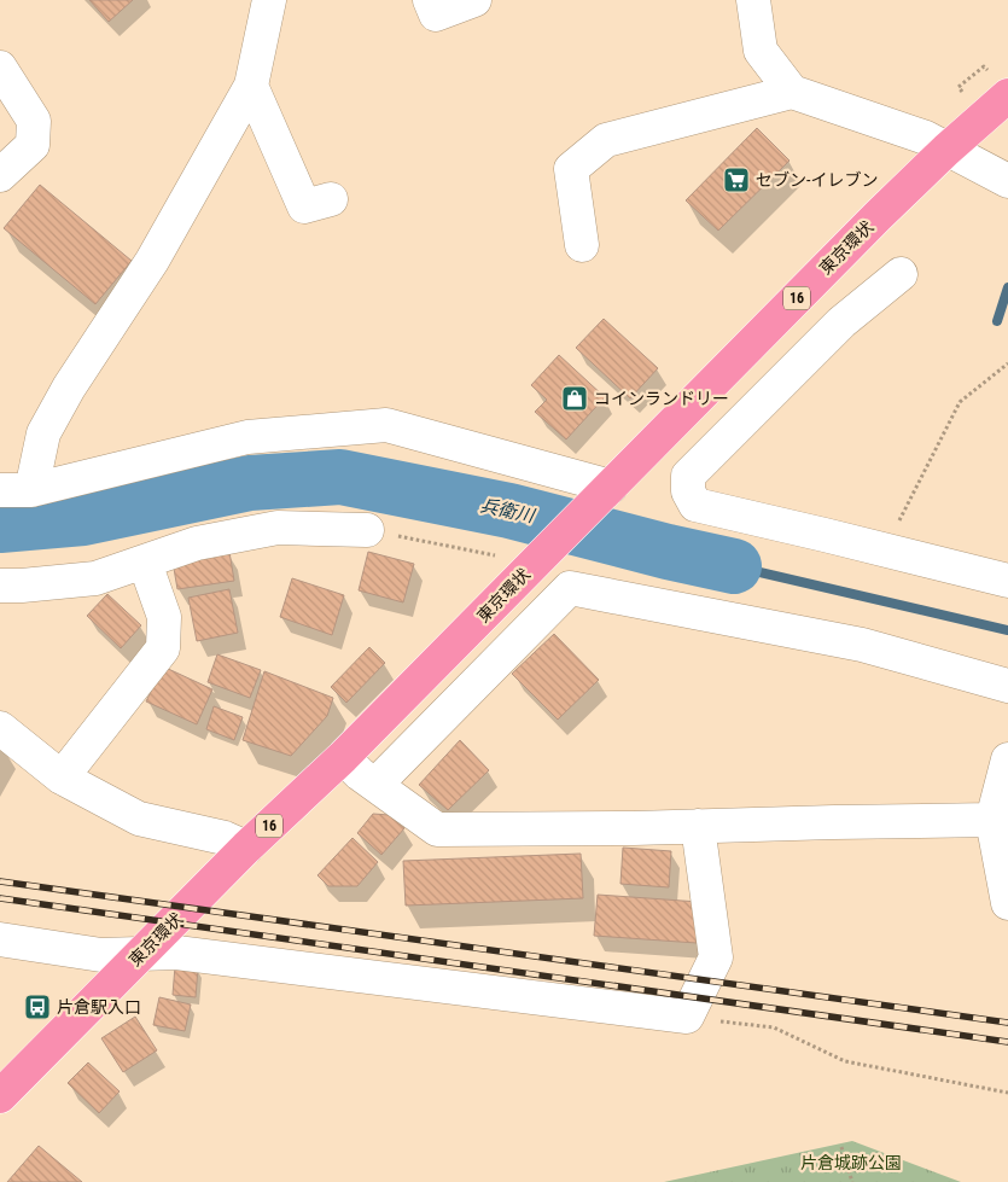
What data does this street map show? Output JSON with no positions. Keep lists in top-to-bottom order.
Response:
{
  "streets": {
    "highway": ["東京環状", "16"]
  },
  "water": ["兵衛川"],
  "parks": ["片倉城跡公園"],
  "places": {
    "supermarket": ["セブン-イレブン"],
    "shop": ["コインランドリー"],
    "bus stop": ["片倉駅入口"]
  }
}
